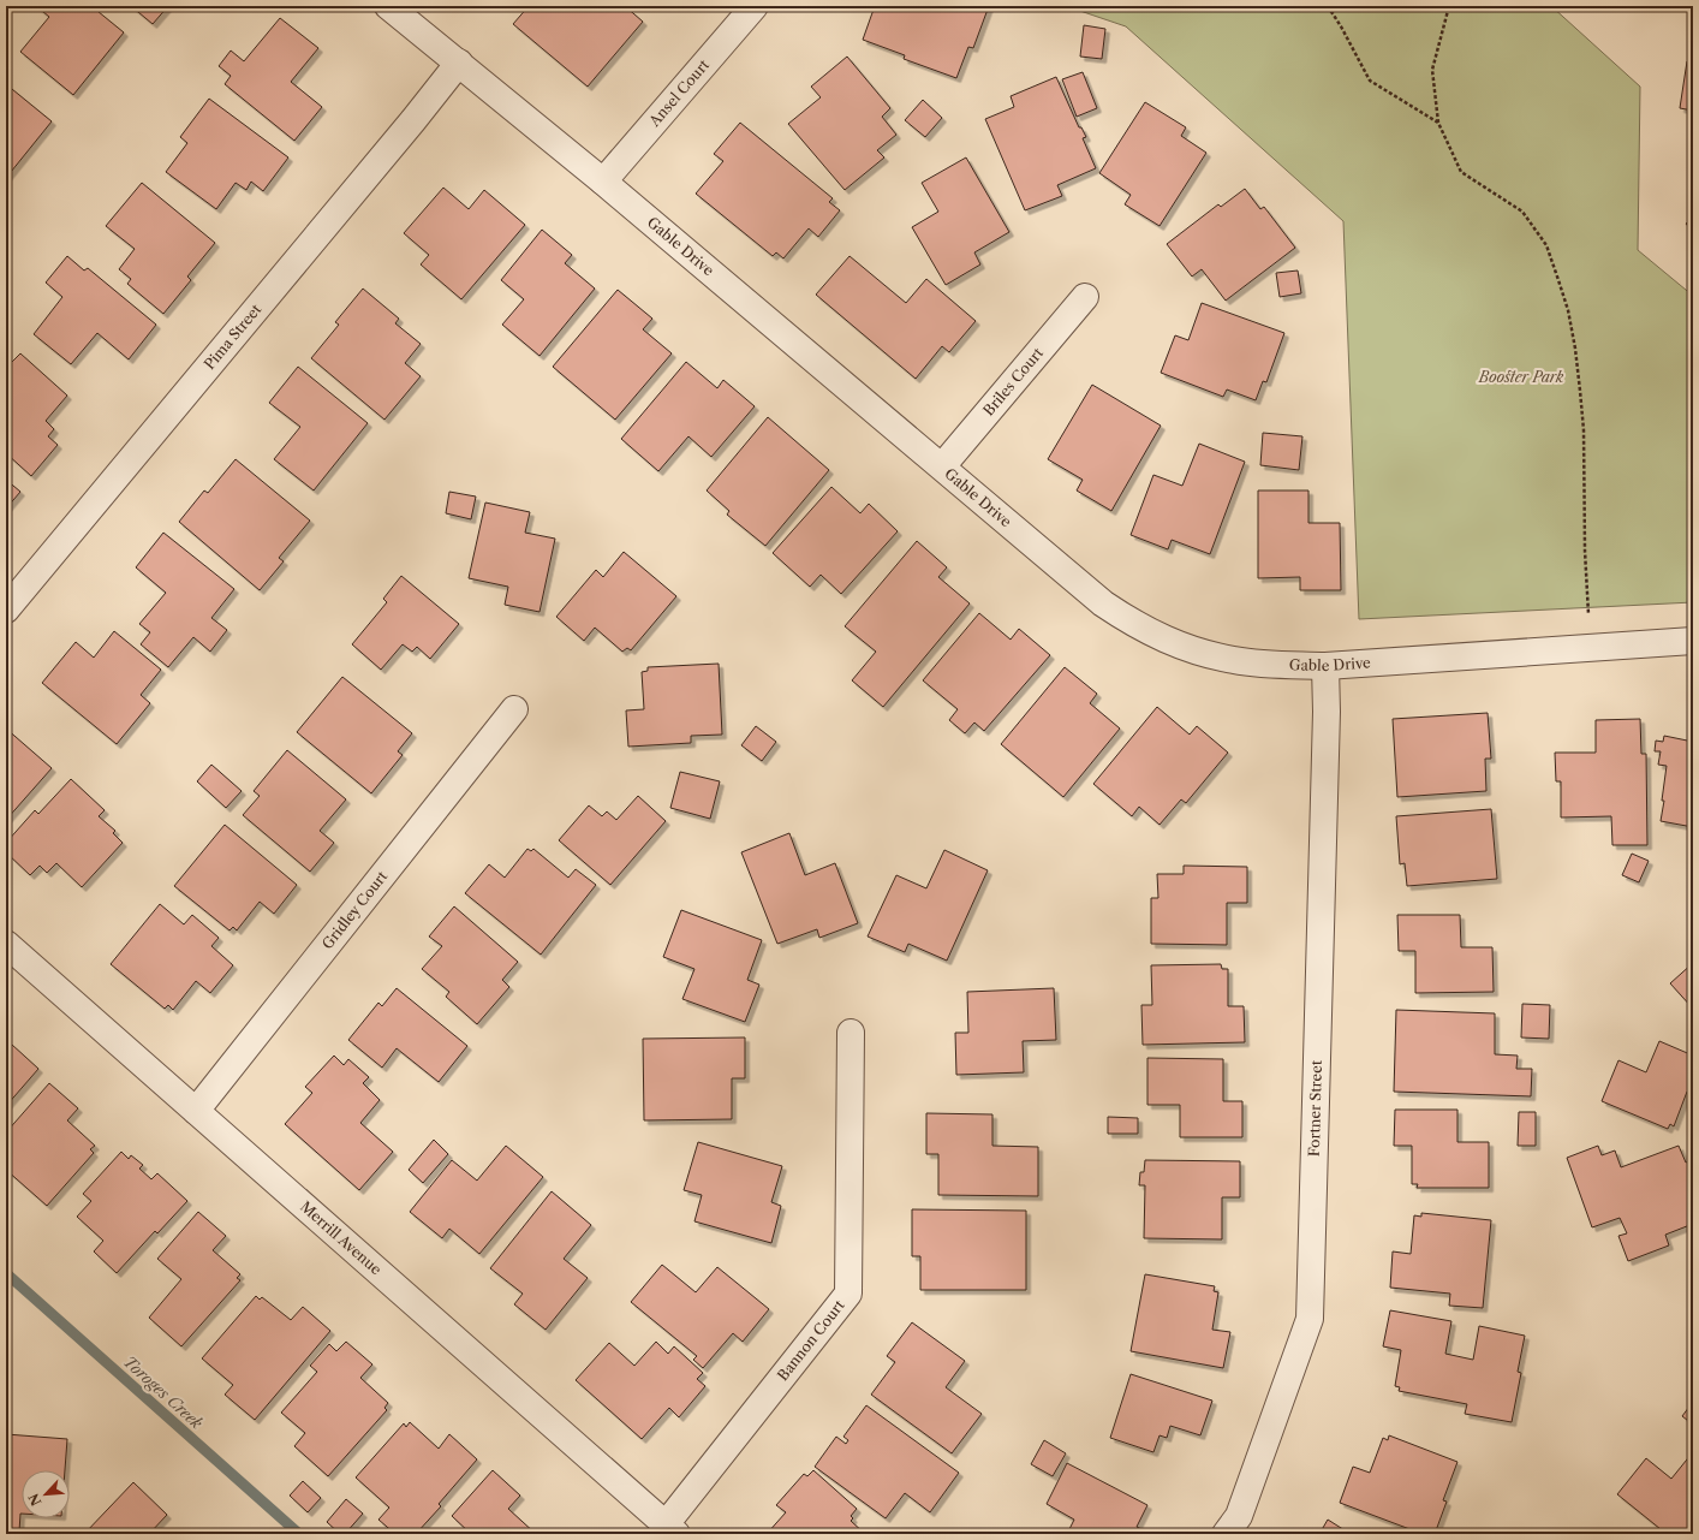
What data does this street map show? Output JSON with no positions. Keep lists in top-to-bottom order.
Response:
{
  "streets": {
    "street": [
      "Ansel Court",
      "Gable Drive",
      "Pima Street",
      "Briles Court",
      "Gridley Court",
      "Fortner Street",
      "Merrill Avenue",
      "Bannon Court"
    ]
  },
  "crossings": [
    ["Ansel Court", "Gable Drive"],
    ["Gable Drive", "Pima Street"],
    ["Gable Drive", "Briles Court"],
    ["Gable Drive", "Fortner Street"],
    ["Gridley Court", "Merrill Avenue"],
    ["Merrill Avenue", "Bannon Court"]
  ],
  "water": ["Toroges Creek"],
  "parks": ["Booster Park"],
  "north": "bottom left"
}
